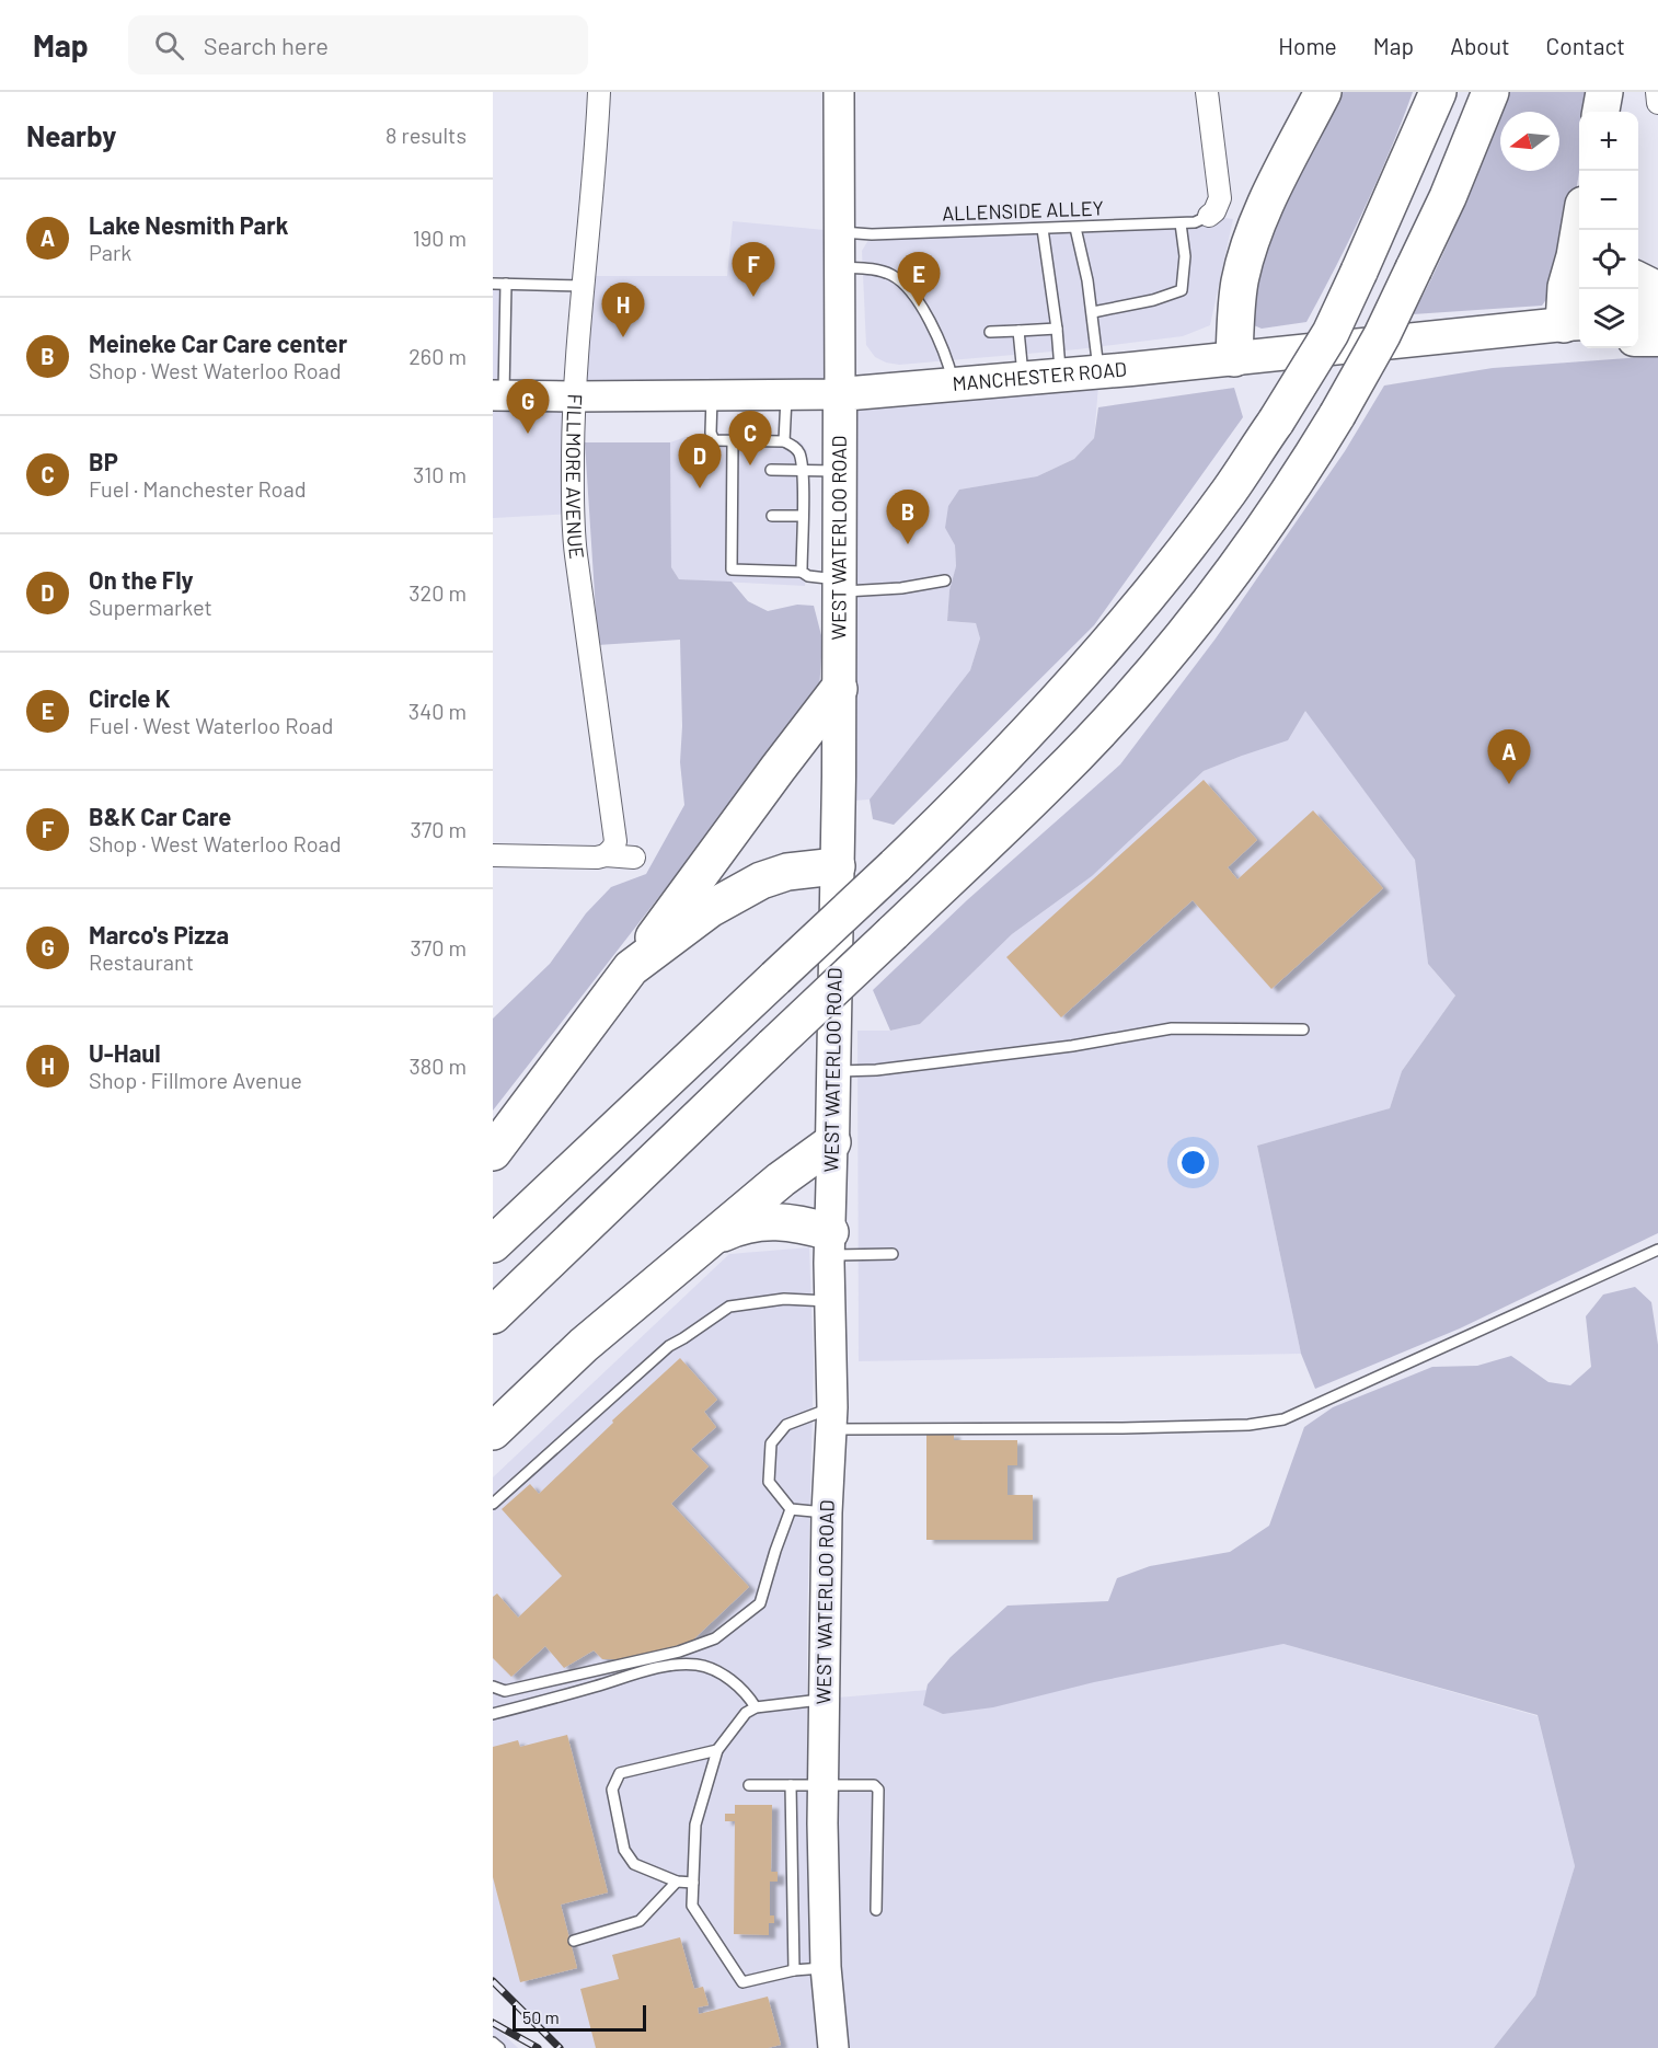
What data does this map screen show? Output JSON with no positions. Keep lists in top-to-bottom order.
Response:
{
  "streets": {
    "main road": ["MANCHESTER ROAD", "WEST WATERLOO ROAD"],
    "street": ["FILLMORE AVENUE"],
    "lane": ["ALLENSIDE ALLEY"]
  },
  "crossings": [
    ["ALLENSIDE ALLEY", "WEST WATERLOO ROAD"],
    ["MANCHESTER ROAD", "FILLMORE AVENUE"],
    ["MANCHESTER ROAD", "WEST WATERLOO ROAD"]
  ],
  "scale_bar": "50 m",
  "north": "left",
  "page": {
    "header": "Map",
    "search": "Search here",
    "nav": [
      "Home",
      "Map",
      "About",
      "Contact"
    ],
    "heading": ["Nearby", "8 results"],
    "map_buttons": ["+", "−"],
    "list": [
      {
        "mark": "A",
        "name": "Lake Nesmith Park",
        "note": "Park",
        "value": "190 m"
      },
      {
        "mark": "B",
        "name": "Meineke Car Care center",
        "note": "Shop · West Waterloo Road",
        "value": "260 m"
      },
      {
        "mark": "C",
        "name": "BP",
        "note": "Fuel · Manchester Road",
        "value": "310 m"
      },
      {
        "mark": "D",
        "name": "On the Fly",
        "note": "Supermarket",
        "value": "320 m"
      },
      {
        "mark": "E",
        "name": "Circle K",
        "note": "Fuel · West Waterloo Road",
        "value": "340 m"
      },
      {
        "mark": "F",
        "name": "B&K Car Care",
        "note": "Shop · West Waterloo Road",
        "value": "370 m"
      },
      {
        "mark": "G",
        "name": "Marco's Pizza",
        "note": "Restaurant",
        "value": "370 m"
      },
      {
        "mark": "H",
        "name": "U-Haul",
        "note": "Shop · Fillmore Avenue",
        "value": "380 m"
      }
    ],
    "pins": [
      "F",
      "E",
      "H",
      "G",
      "C",
      "D",
      "B",
      "A"
    ],
    "scale": "50 m"
  }
}
